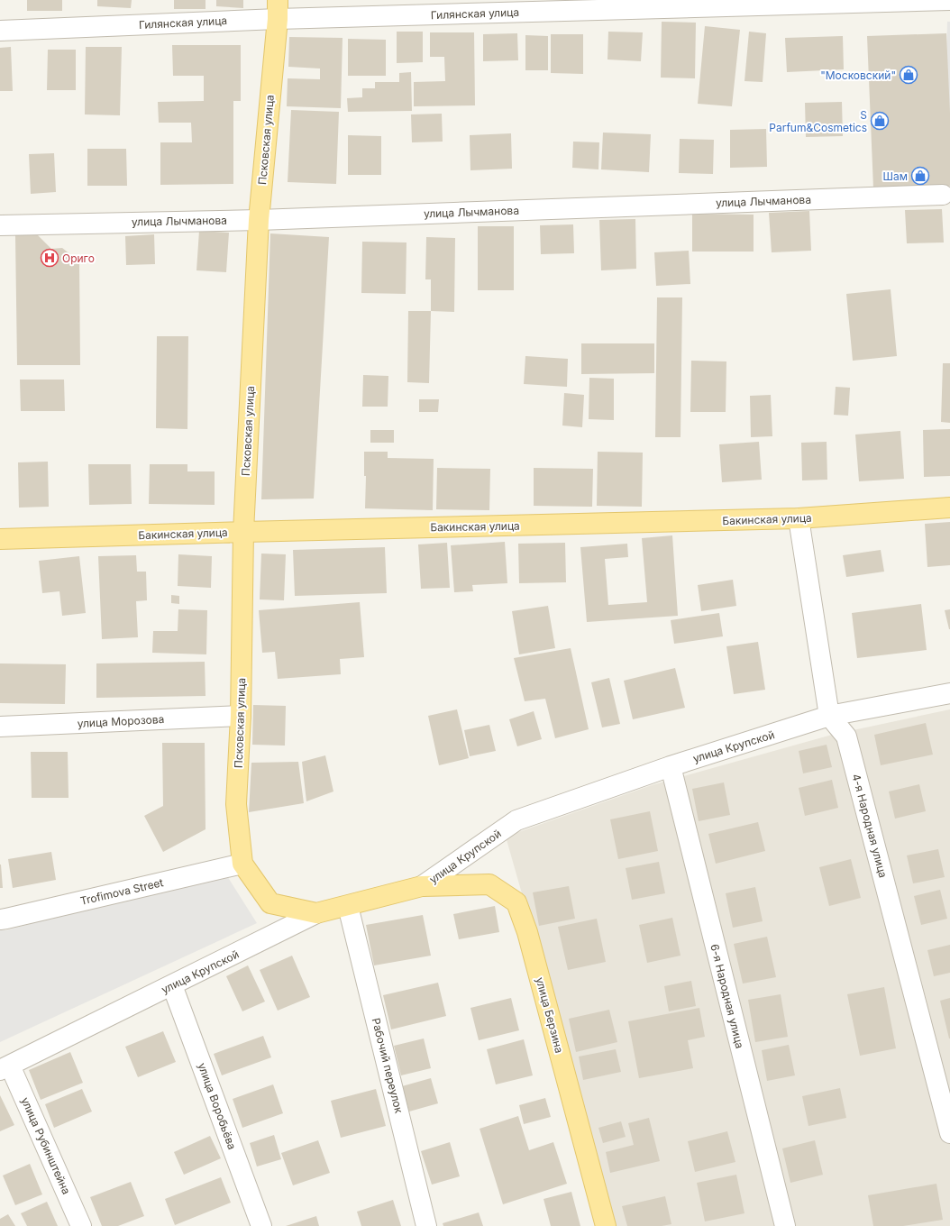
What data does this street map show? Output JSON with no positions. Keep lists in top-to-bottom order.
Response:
{
  "streets": {
    "main road": [
      "Псковская улица",
      "Бакинская улица",
      "улица Крупской",
      "улица Берзина"
    ],
    "street": [
      "Гилянская улица",
      "улица Лычманова",
      "улица Морозова",
      "4-я Народная улица",
      "Trofimova Street",
      "6-я Народная улица",
      "Рабочий переулок",
      "улица Воробьёва",
      "улица Рубинштейна"
    ]
  },
  "crossings": [
    ["Гилянская улица", "Псковская улица"],
    ["Псковская улица", "улица Лычманова"],
    ["Псковская улица", "Бакинская улица"],
    ["Псковская улица", "улица Морозова"],
    ["Псковская улица", "Trofimova Street"],
    ["улица Крупской", "4-я Народная улица"],
    ["улица Крупской", "6-я Народная улица"],
    ["улица Крупской", "улица Берзина"],
    ["улица Крупской", "Рабочий переулок"],
    ["улица Крупской", "улица Воробьёва"],
    ["улица Крупской", "улица Рубинштейна"]
  ],
  "places": {
    "shop": ["\"Московский\"", "S Parfum&Cosmetics", "Шам"],
    "hospital": ["Ориго"]
  }
}
